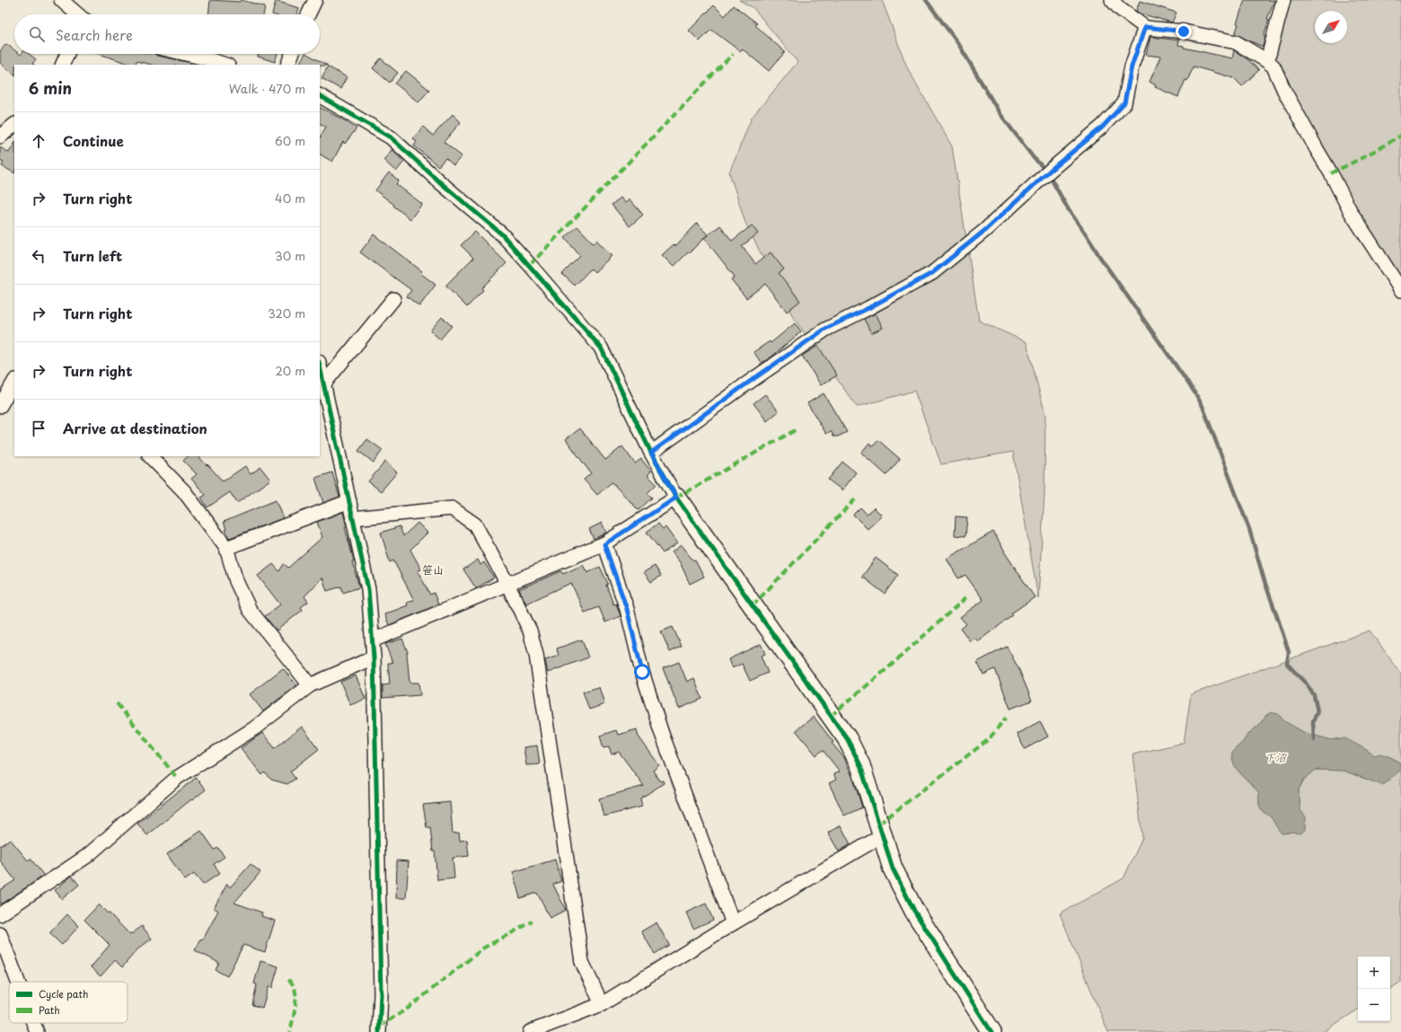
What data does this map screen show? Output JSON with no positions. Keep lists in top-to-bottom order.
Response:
{
  "districts": ["笹山"],
  "water": ["下沼"],
  "legend": ["Cycle path", "Path"],
  "north": "top right",
  "page": {
    "search": "Search here",
    "heading": ["6 min", "Walk · 470 m"],
    "list": [
      ["Continue", "60 m"],
      ["Turn right", "40 m"],
      ["Turn left", "30 m"],
      ["Turn right", "320 m"],
      ["Turn right", "20 m"],
      "Arrive at destination"
    ],
    "map_buttons": ["+", "−"]
  }
}
